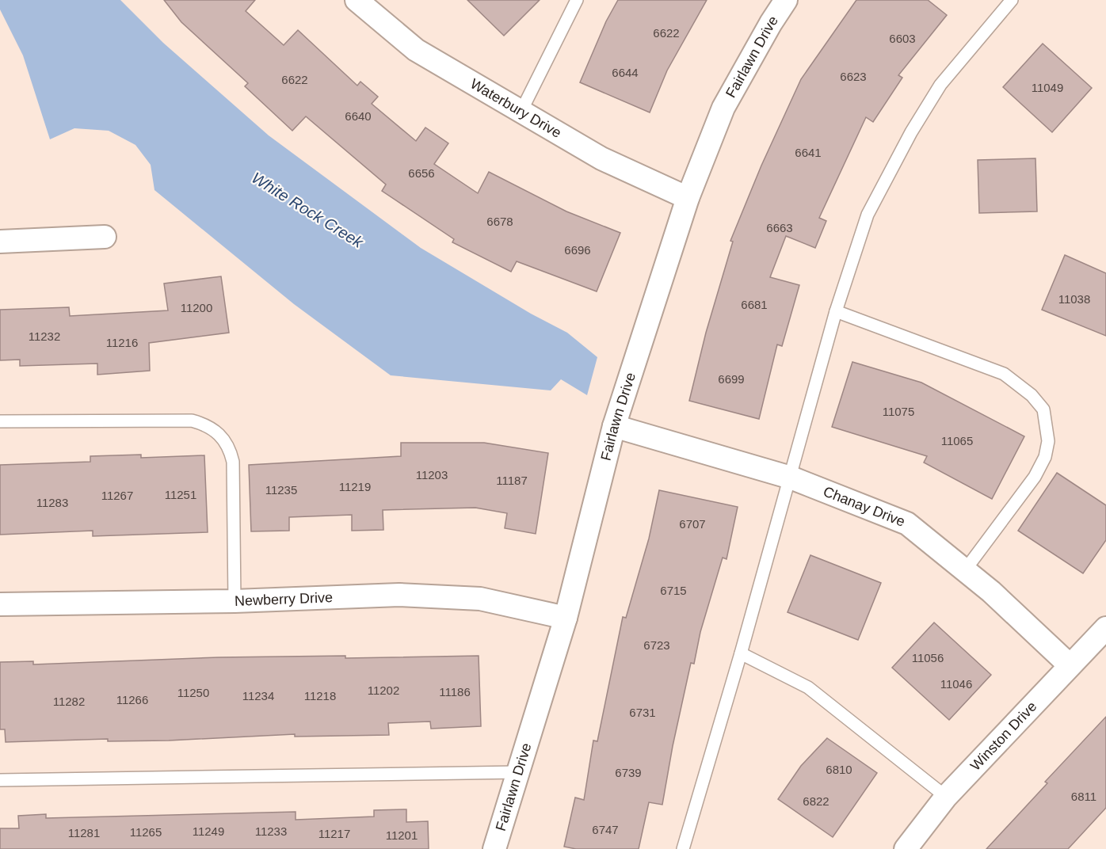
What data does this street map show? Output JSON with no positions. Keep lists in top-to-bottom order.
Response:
{
  "streets": {
    "street": [
      "Fairlawn Drive",
      "Waterbury Drive",
      "Chanay Drive",
      "Newberry Drive",
      "Winston Drive"
    ]
  },
  "crossings": [
    ["Fairlawn Drive", "Waterbury Drive"],
    ["Fairlawn Drive", "Chanay Drive"],
    ["Fairlawn Drive", "Newberry Drive"],
    ["Chanay Drive", "Winston Drive"]
  ],
  "water": ["White Rock Creek"],
  "house_numbers": [
    "6622",
    "6603",
    "6644",
    "6623",
    "6622",
    "11049",
    "6640",
    "6641",
    "6656",
    "6678",
    "6663",
    "6696",
    "11038",
    "6681",
    "11200",
    "11232",
    "11216",
    "6699",
    "11075",
    "11065",
    "11203",
    "11187",
    "11219",
    "11235",
    "11251",
    "11267",
    "11283",
    "6707",
    "6715",
    "6723",
    "11056",
    "11046",
    "11202",
    "11186",
    "11250",
    "11234",
    "11218",
    "11266",
    "11282",
    "6731",
    "6810",
    "6739",
    "6811",
    "6822",
    "6747",
    "11249",
    "11233",
    "11265",
    "11281",
    "11217",
    "11201"
  ]
}
